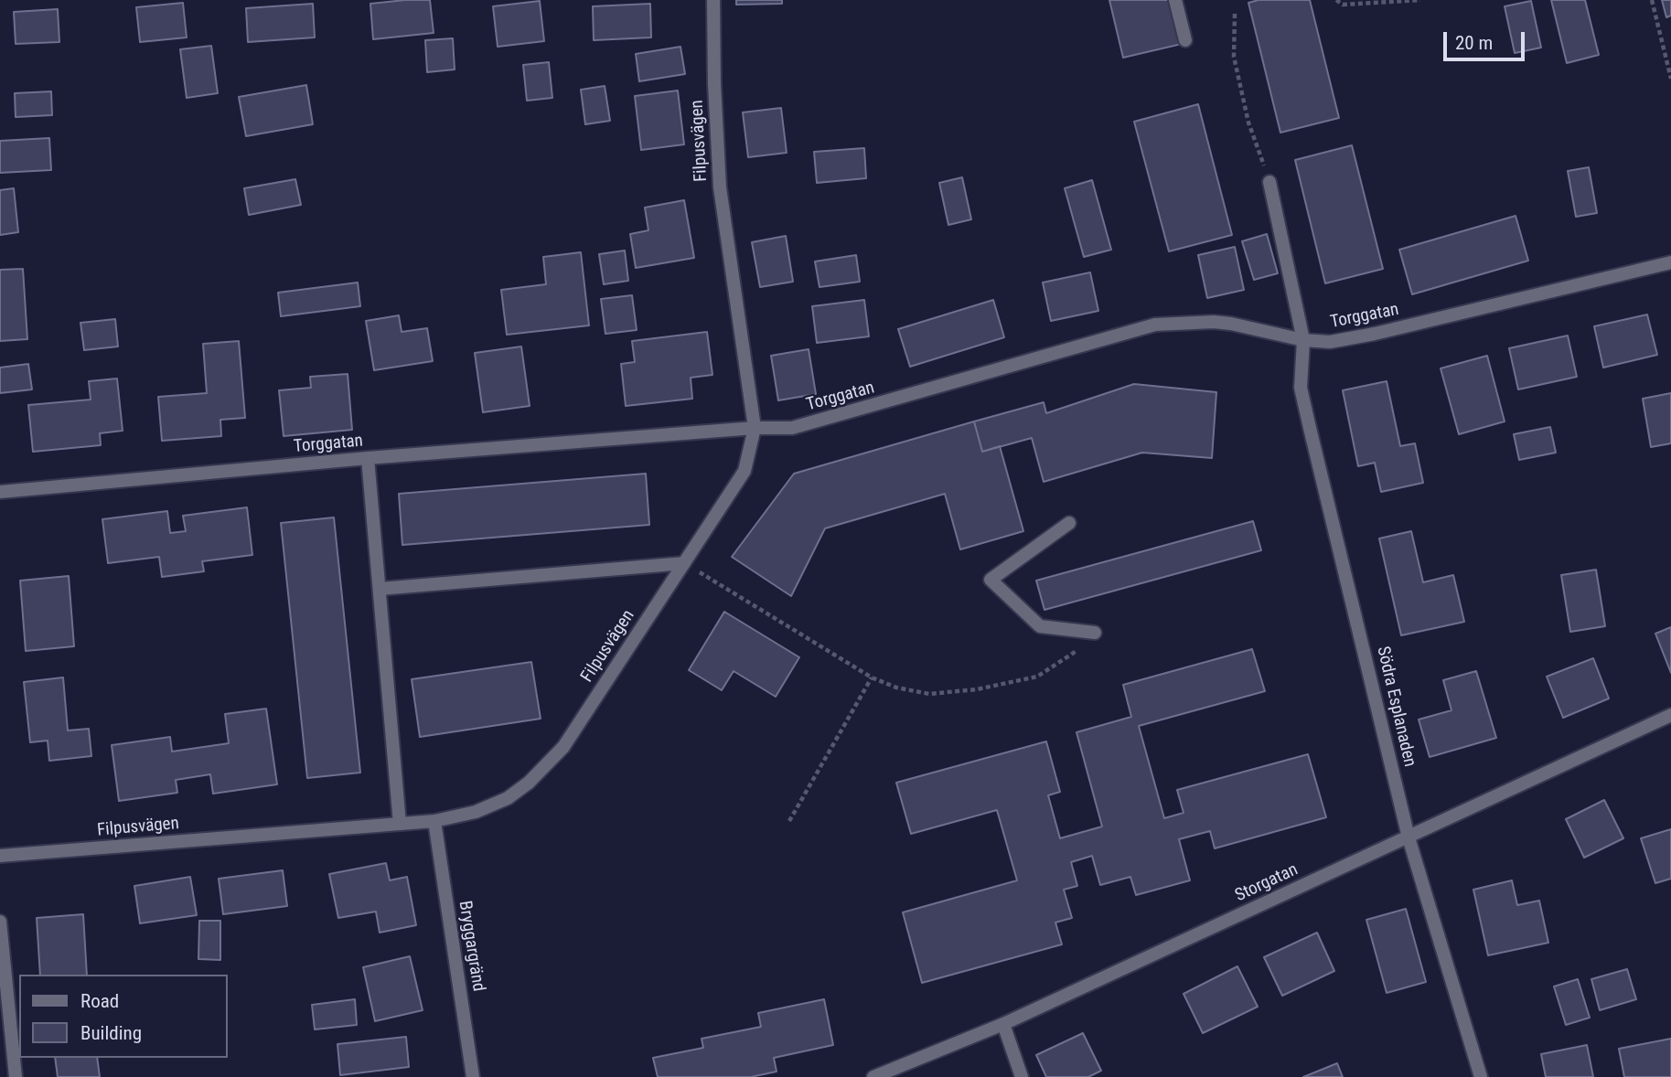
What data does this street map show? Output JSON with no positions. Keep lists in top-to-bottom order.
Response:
{
  "streets": {
    "street": [
      "Filpusvägen",
      "Torggatan",
      "Södra Esplanaden",
      "Storgatan",
      "Bryggargränd"
    ]
  },
  "crossings": [
    ["Filpusvägen", "Torggatan"],
    ["Filpusvägen", "Bryggargränd"],
    ["Torggatan", "Södra Esplanaden"],
    ["Södra Esplanaden", "Storgatan"]
  ],
  "legend": ["Road", "Building"],
  "scale_bar": "20 m"
}
